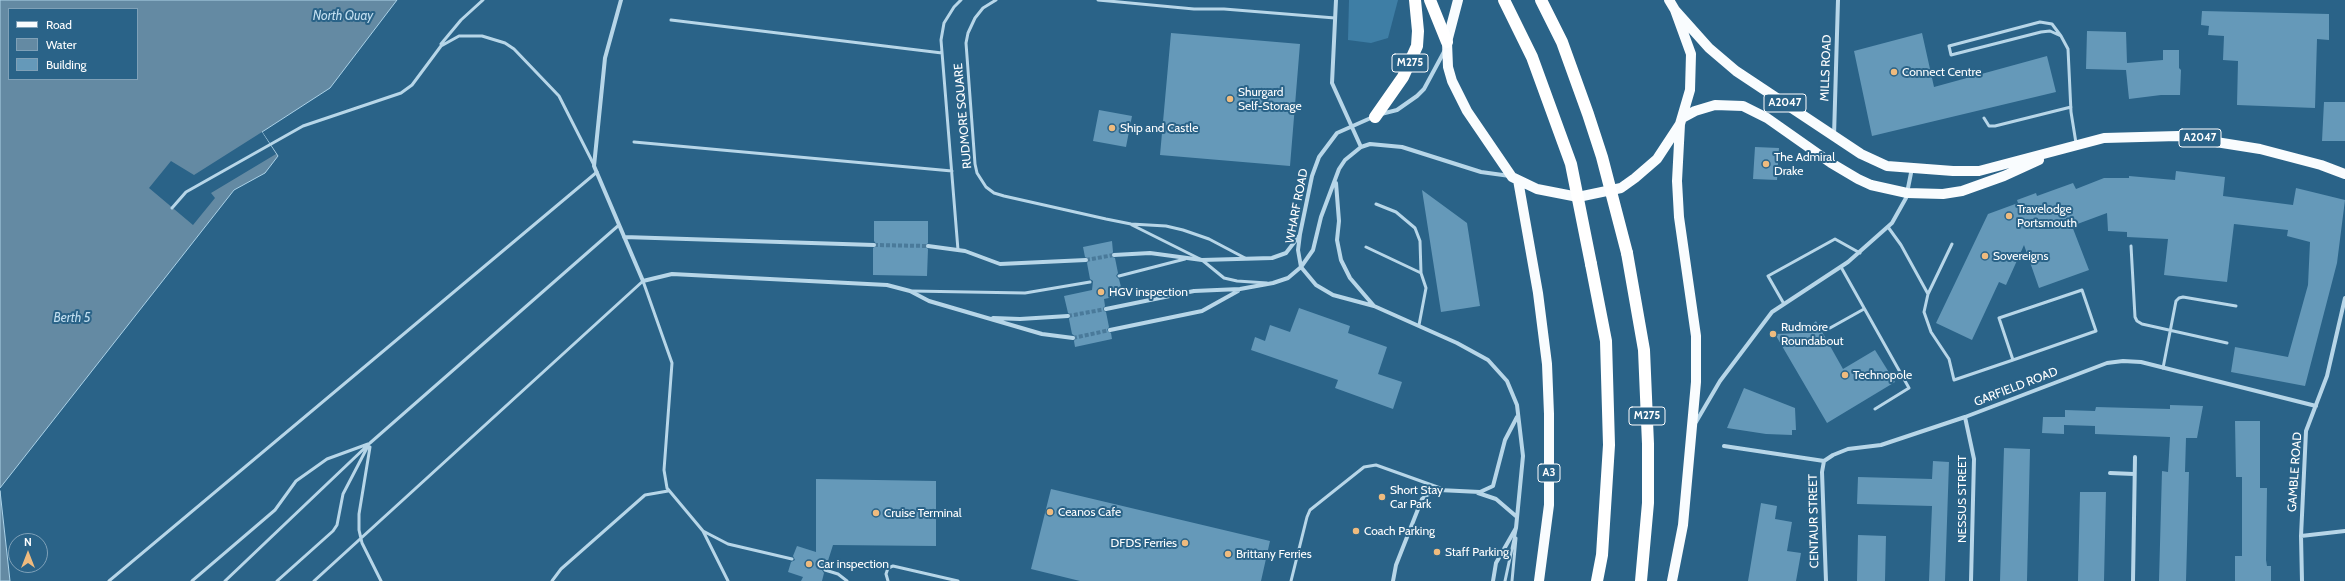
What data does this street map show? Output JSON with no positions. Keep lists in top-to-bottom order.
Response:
{
  "streets": {
    "highway": ["M275"],
    "main road": ["A2047", "A3"],
    "street": [
      "MILLS ROAD",
      "WHARF ROAD",
      "GARFIELD ROAD",
      "GAMBLE ROAD",
      "NESSUS STREET",
      "CENTAUR STREET"
    ],
    "lane": ["RUDMORE SQUARE"]
  },
  "crossings": [
    ["M275", "WHARF ROAD"],
    ["MILLS ROAD", "A2047"],
    ["GARFIELD ROAD", "GAMBLE ROAD"],
    ["GARFIELD ROAD", "NESSUS STREET"],
    ["GARFIELD ROAD", "CENTAUR STREET"]
  ],
  "water": ["North Quay", "Berth 5"],
  "places": [
    "Connect Centre",
    "Shurgard Self-Storage",
    "Ship and Castle",
    "The Admiral Drake",
    "Travelodge Portsmouth",
    "Sovereigns",
    "HGV inspection",
    "Rudmore Roundabout",
    "Technopole",
    "Short Stay Car Park",
    "Ceanos Cafe",
    "Cruise Terminal",
    "Coach Parking",
    "DFDS Ferries",
    "Staff Parking",
    "Brittany Ferries",
    "Car inspection"
  ],
  "legend": ["Road", "Water", "Building"],
  "north": "top"
}
